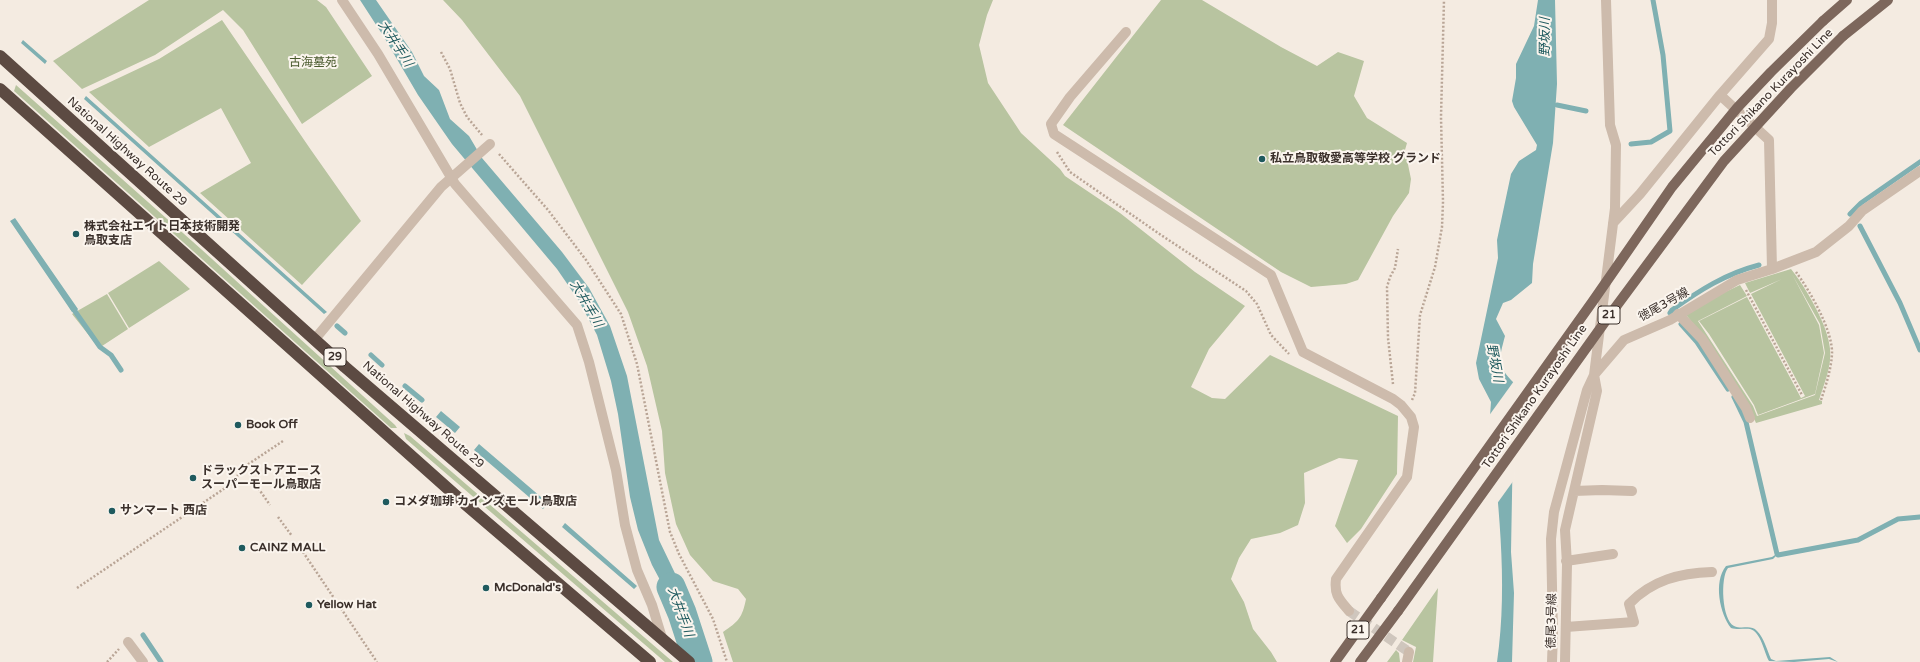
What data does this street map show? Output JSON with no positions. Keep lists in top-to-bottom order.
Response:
{
  "streets": {
    "highway": ["National Highway Route 29", "29"],
    "main road": ["Tottori Shikano Kurayoshi Line", "21"],
    "street": ["徳尾3号線"]
  },
  "water": ["野坂川", "大井手川"],
  "parks": ["古海墓苑"],
  "places": [
    "私立鳥取敬愛高等学校 グランド",
    "株式会社エイト日本技術開発 鳥取支店",
    "Book Off",
    "ドラックストアエース スーパーモール鳥取店",
    "コメダ珈琲 カインズモール鳥取店",
    "サンマート 西店",
    "CAINZ MALL",
    "McDonald's",
    "Yellow Hat"
  ]
}
